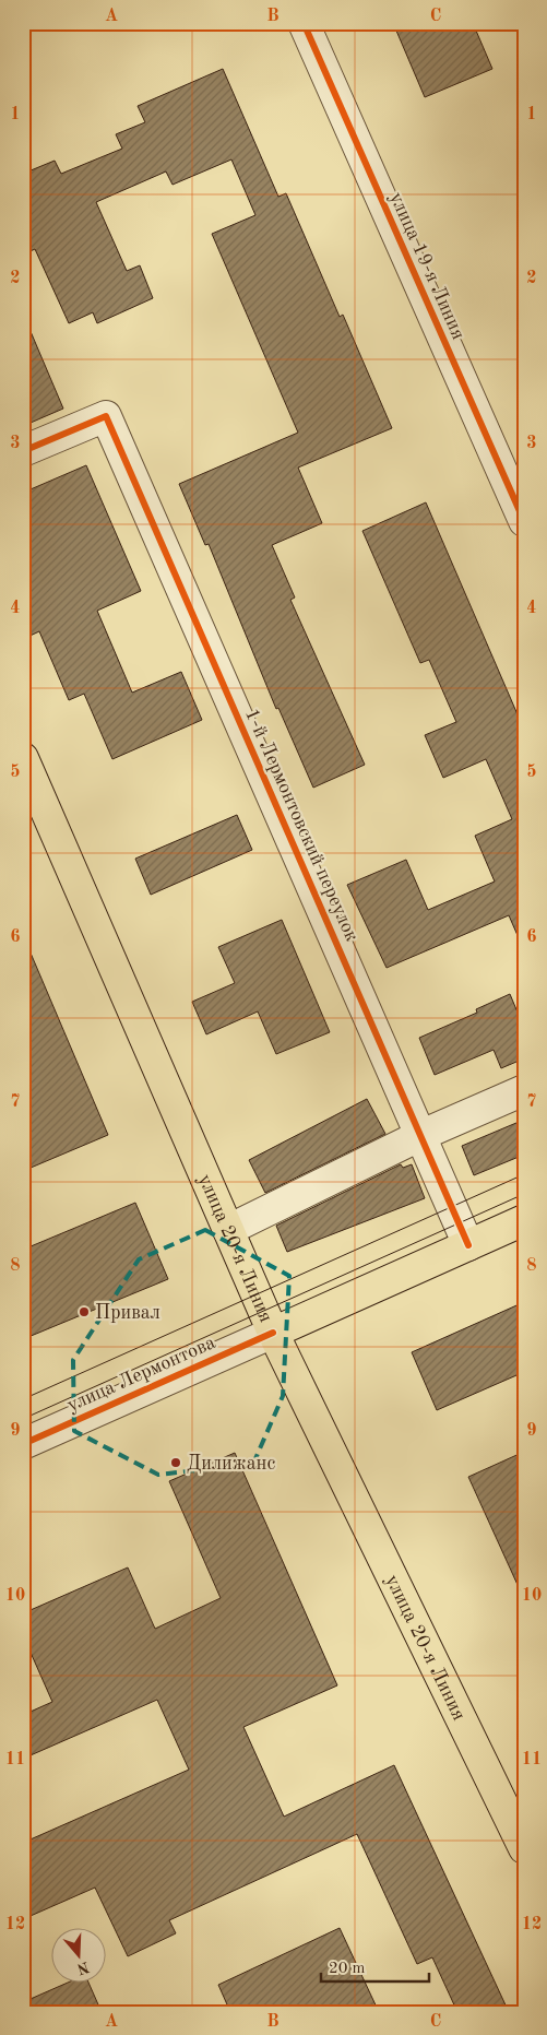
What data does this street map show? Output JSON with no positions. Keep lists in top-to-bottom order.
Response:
{
  "streets": {
    "main road": ["улица 20-я Линия", "улица Лермонтова"],
    "street": ["улица 19-я Линия", "1-й Лермонтовский переулок"]
  },
  "crossings": [
    ["1-й Лермонтовский переулок", "улица Лермонтова"],
    ["улица 20-я Линия", "улица Лермонтова"]
  ],
  "places": ["Привал", "Дилижанс"],
  "scale_bar": "20 m",
  "north": "bottom",
  "grid": {
    "columns": ["A", "B", "C"],
    "rows": [
      "1",
      "2",
      "3",
      "4",
      "5",
      "6",
      "7",
      "8",
      "9",
      "10",
      "11",
      "12"
    ]
  }
}
